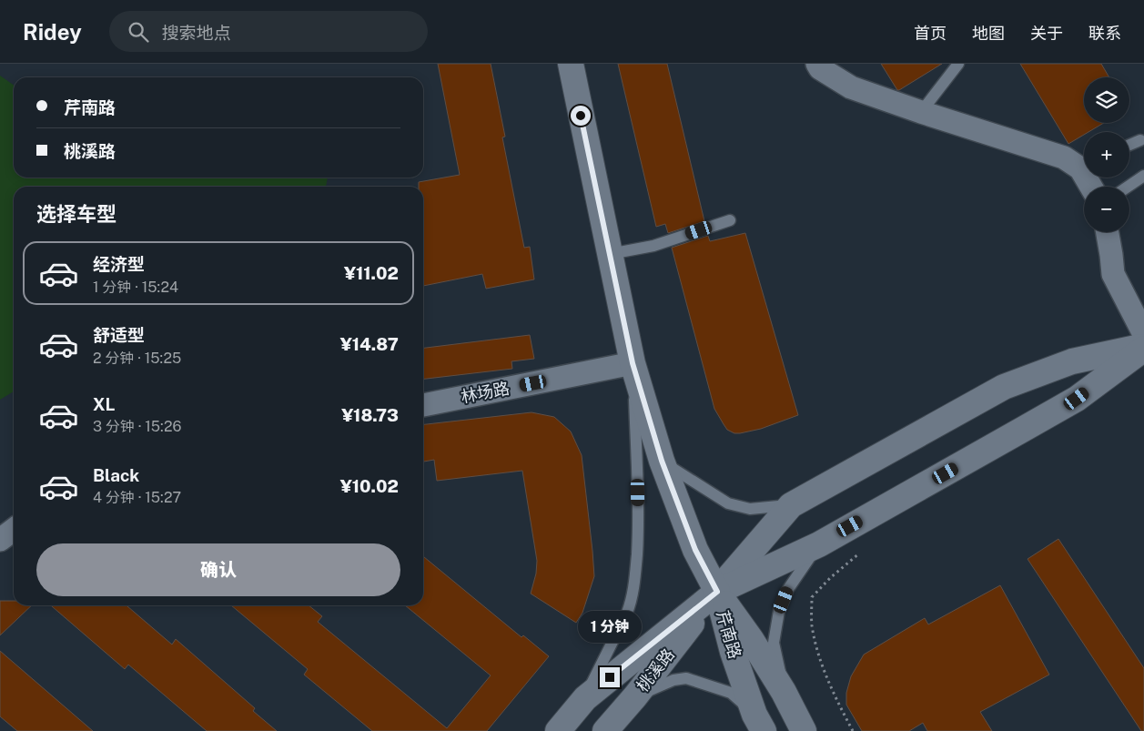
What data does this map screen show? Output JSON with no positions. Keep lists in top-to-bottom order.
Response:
{
  "streets": {
    "street": ["林场路", "芹南路", "桃溪路"]
  },
  "crossings": [
    ["林场路", "芹南路"],
    ["林场路", "桃溪路"],
    ["芹南路", "桃溪路"]
  ],
  "page": {
    "header": "Ridey",
    "search": "搜索地点",
    "nav": [
      "首页",
      "地图",
      "关于",
      "联系"
    ],
    "map_buttons": ["+", "−"],
    "banner": ["芹南路", "桃溪路"],
    "heading": "选择车型",
    "list": [
      {
        "name": "经济型",
        "note": "1 分钟 · 15:24",
        "value": "¥11.02"
      },
      {
        "name": "舒适型",
        "note": "2 分钟 · 15:25",
        "value": "¥14.87"
      },
      {
        "name": "XL",
        "note": "3 分钟 · 15:26",
        "value": "¥18.73"
      },
      {
        "name": "Black",
        "note": "4 分钟 · 15:27",
        "value": "¥10.02"
      }
    ],
    "buttons": "确认",
    "bubble": "1 分钟"
  }
}
